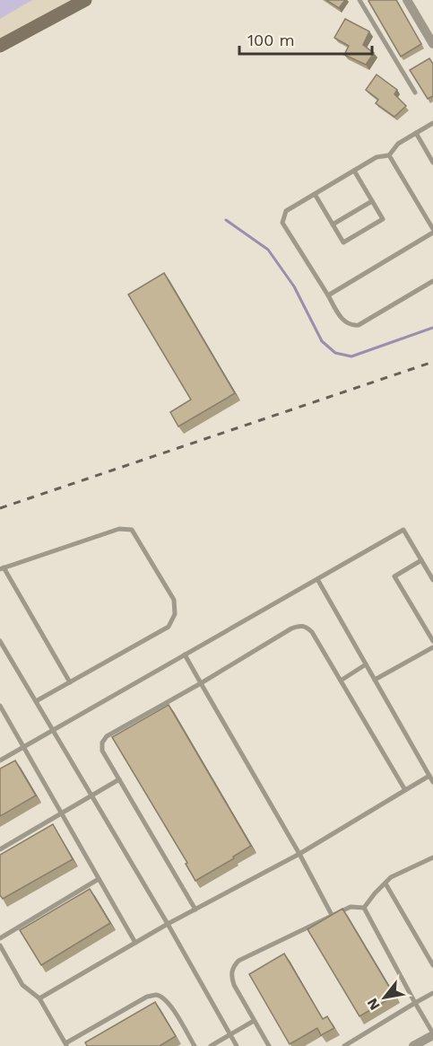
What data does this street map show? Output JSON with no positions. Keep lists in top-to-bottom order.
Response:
{
  "scale_bar": "100 m",
  "north": "bottom left"
}
